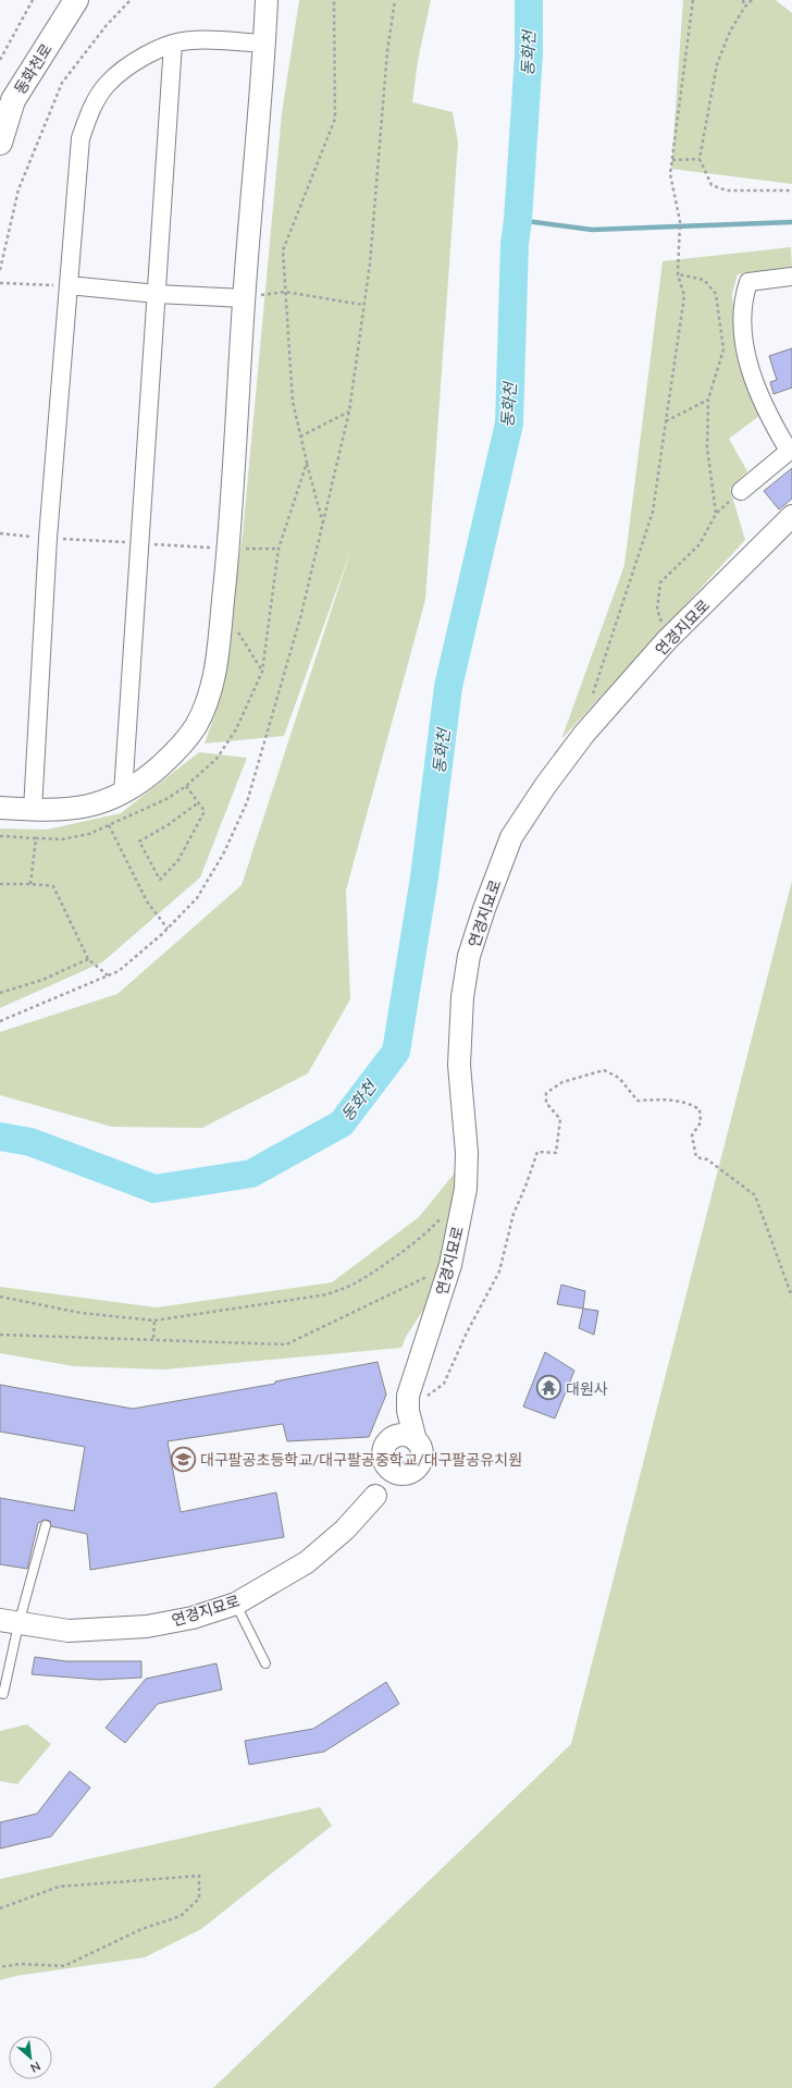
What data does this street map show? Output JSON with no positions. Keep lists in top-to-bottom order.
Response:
{
  "streets": {
    "main road": ["동화천로"],
    "street": ["연경지묘로"]
  },
  "water": ["동화천"],
  "places": {
    "temple": ["대원사"],
    "school or university": ["대구팔공초등학교/대구팔공중학교/대구팔공유치원"]
  },
  "north": "bottom right"
}
